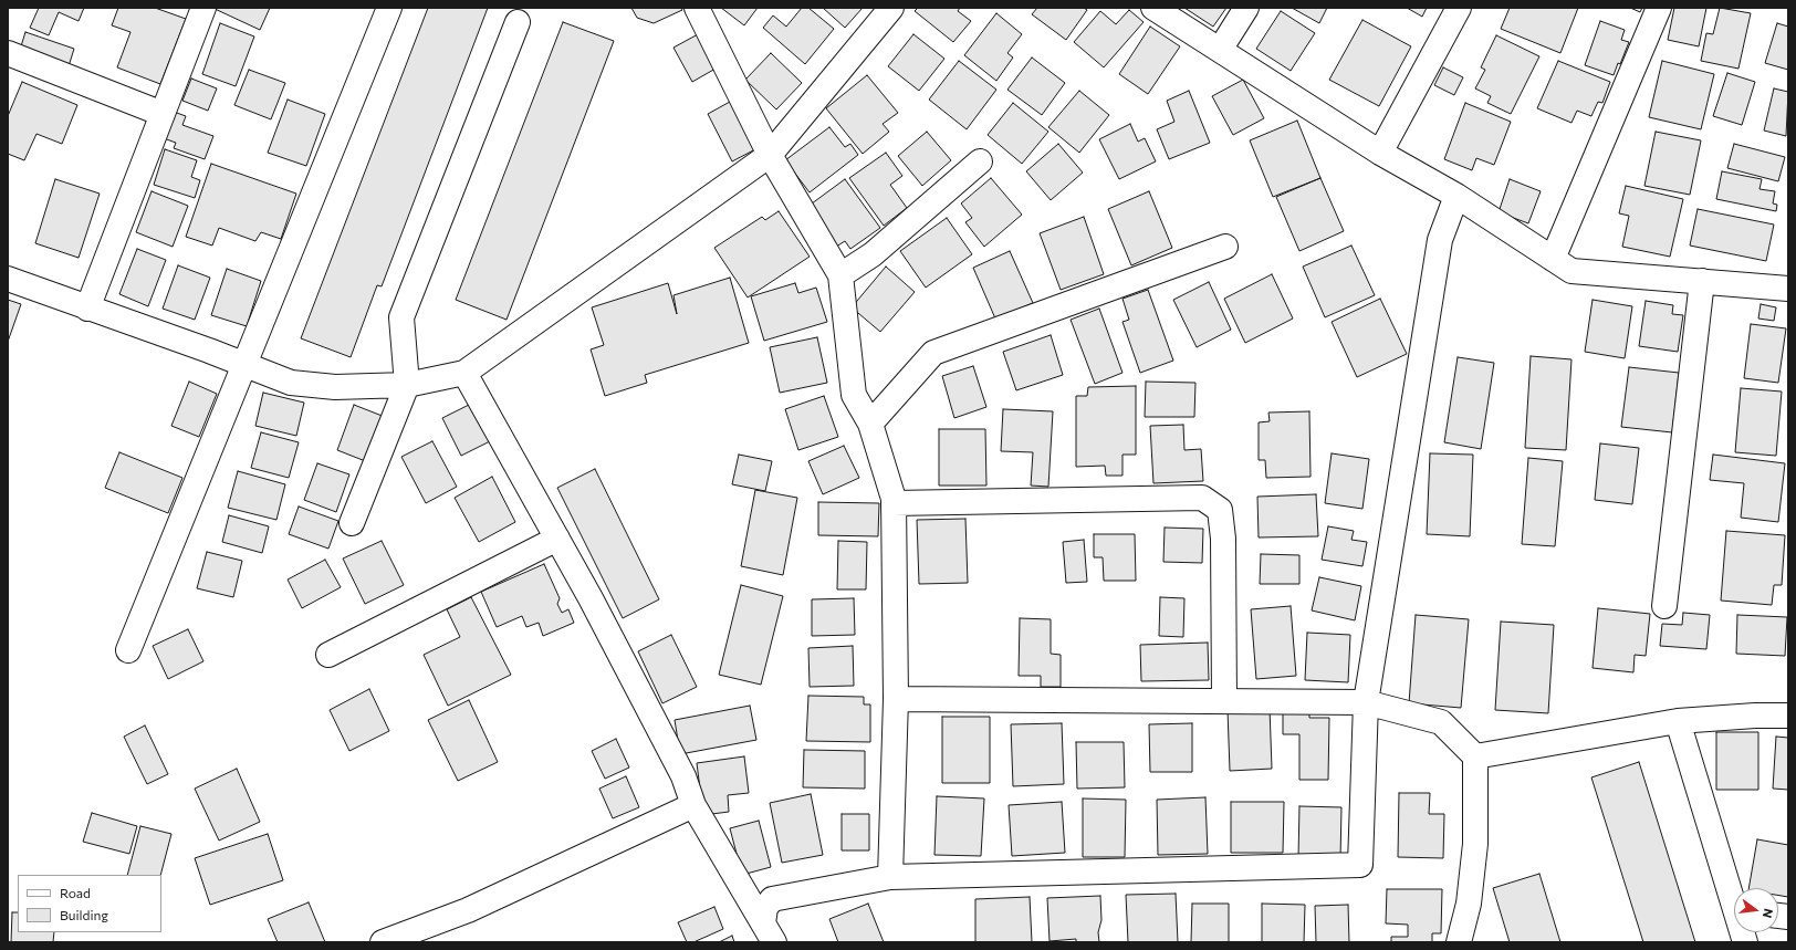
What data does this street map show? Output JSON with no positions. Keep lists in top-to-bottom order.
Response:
{
  "legend": ["Road", "Building"],
  "north": "right"
}
